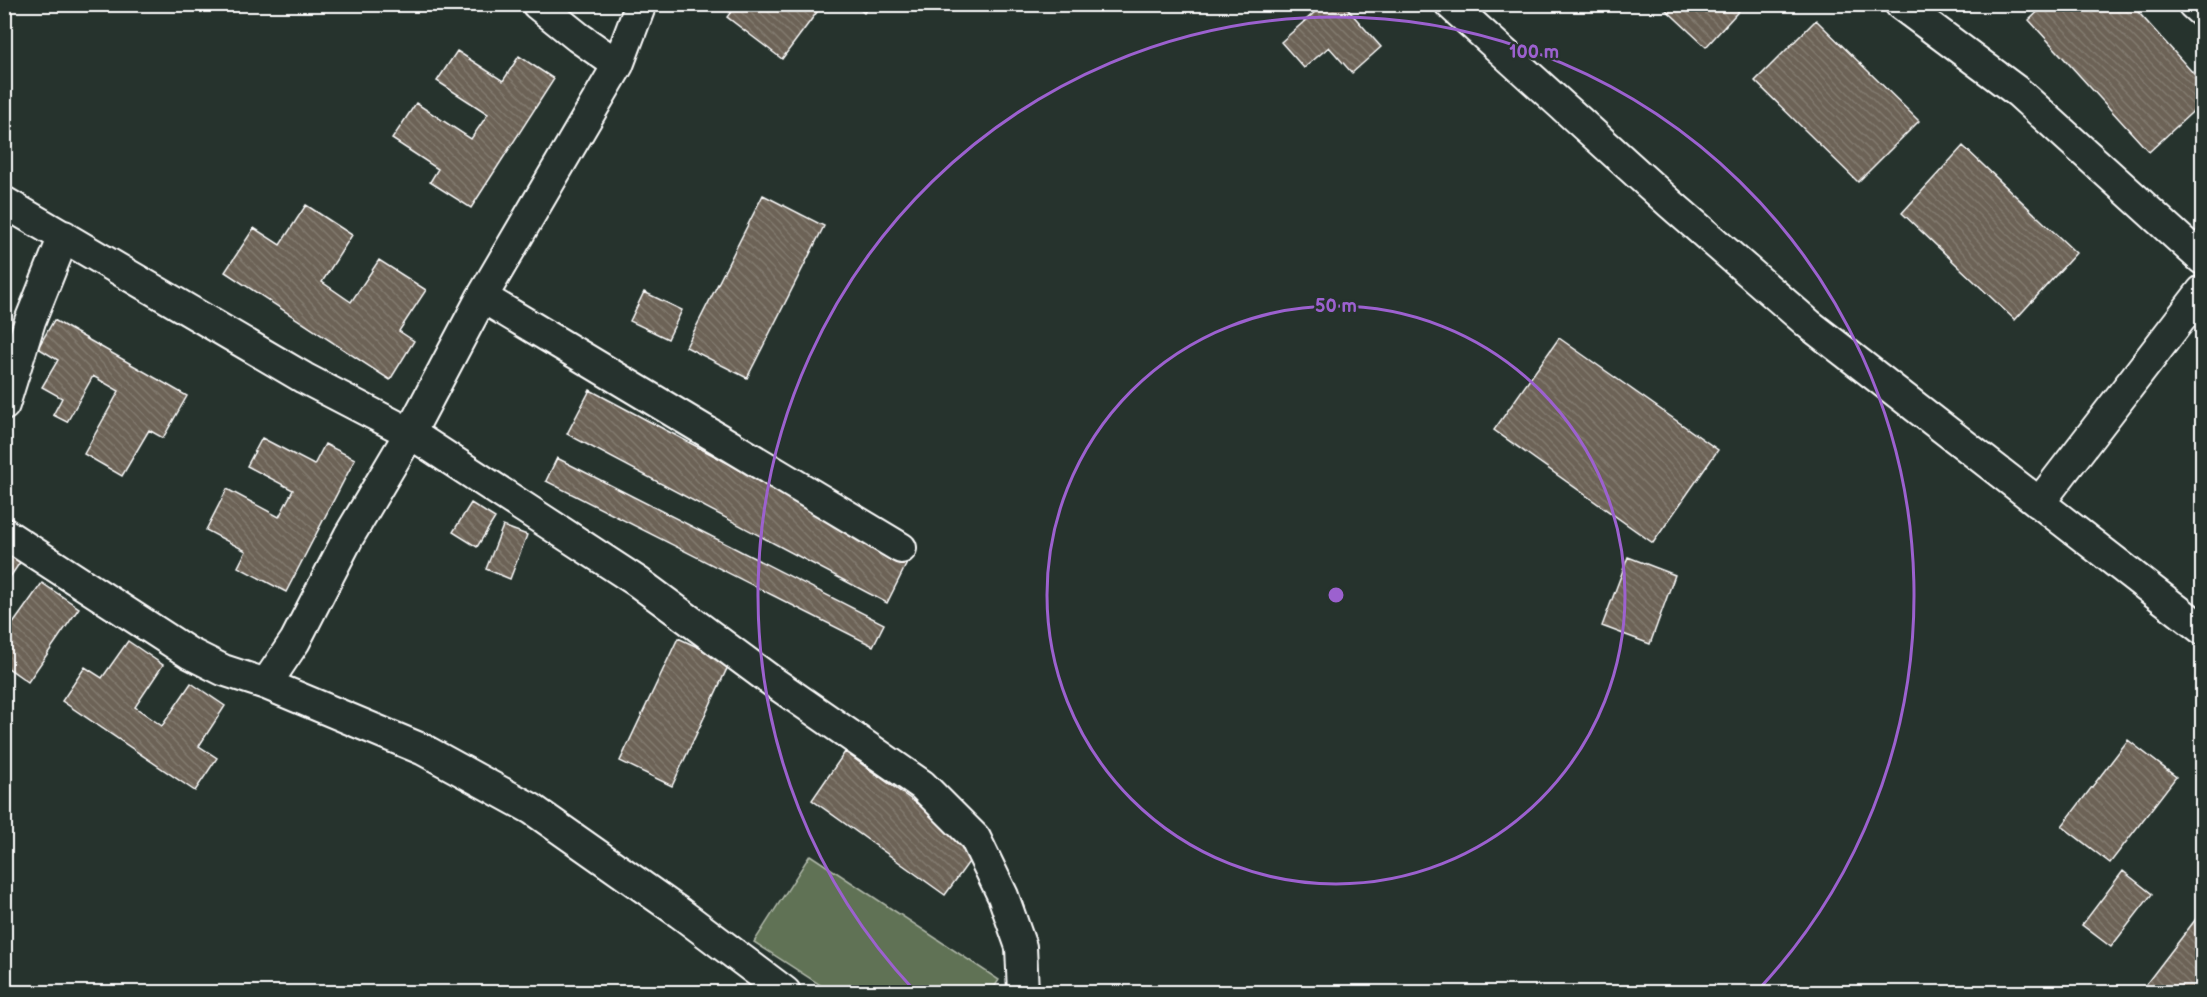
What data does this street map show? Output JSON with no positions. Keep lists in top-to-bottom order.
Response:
{
  "rings": ["100 m", "50 m"]
}
